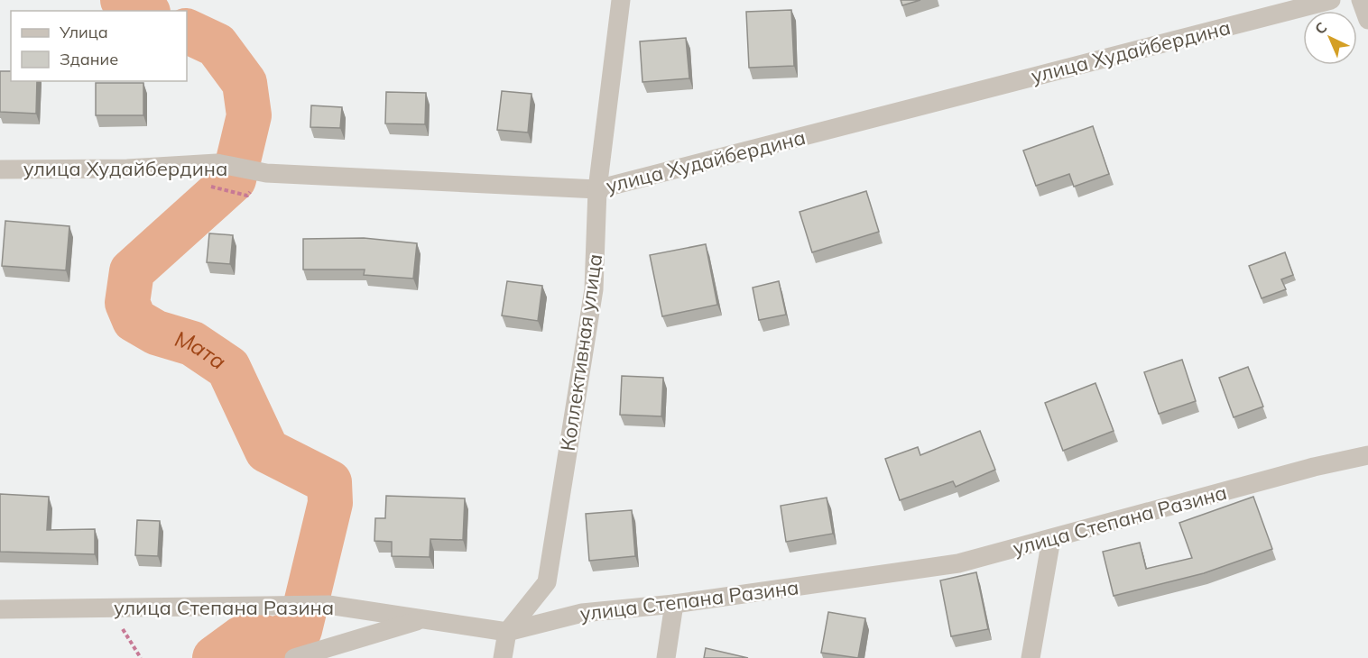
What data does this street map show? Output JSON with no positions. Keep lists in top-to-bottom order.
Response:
{
  "streets": {
    "street": ["улица Худайбердина", "Коллективная улица", "улица Степана Разина"]
  },
  "crossings": [
    ["улица Худайбердина", "Коллективная улица"],
    ["Коллективная улица", "улица Степана Разина"]
  ],
  "water": ["Мата"],
  "legend": ["Улица", "Здание"],
  "north": "top left"
}
